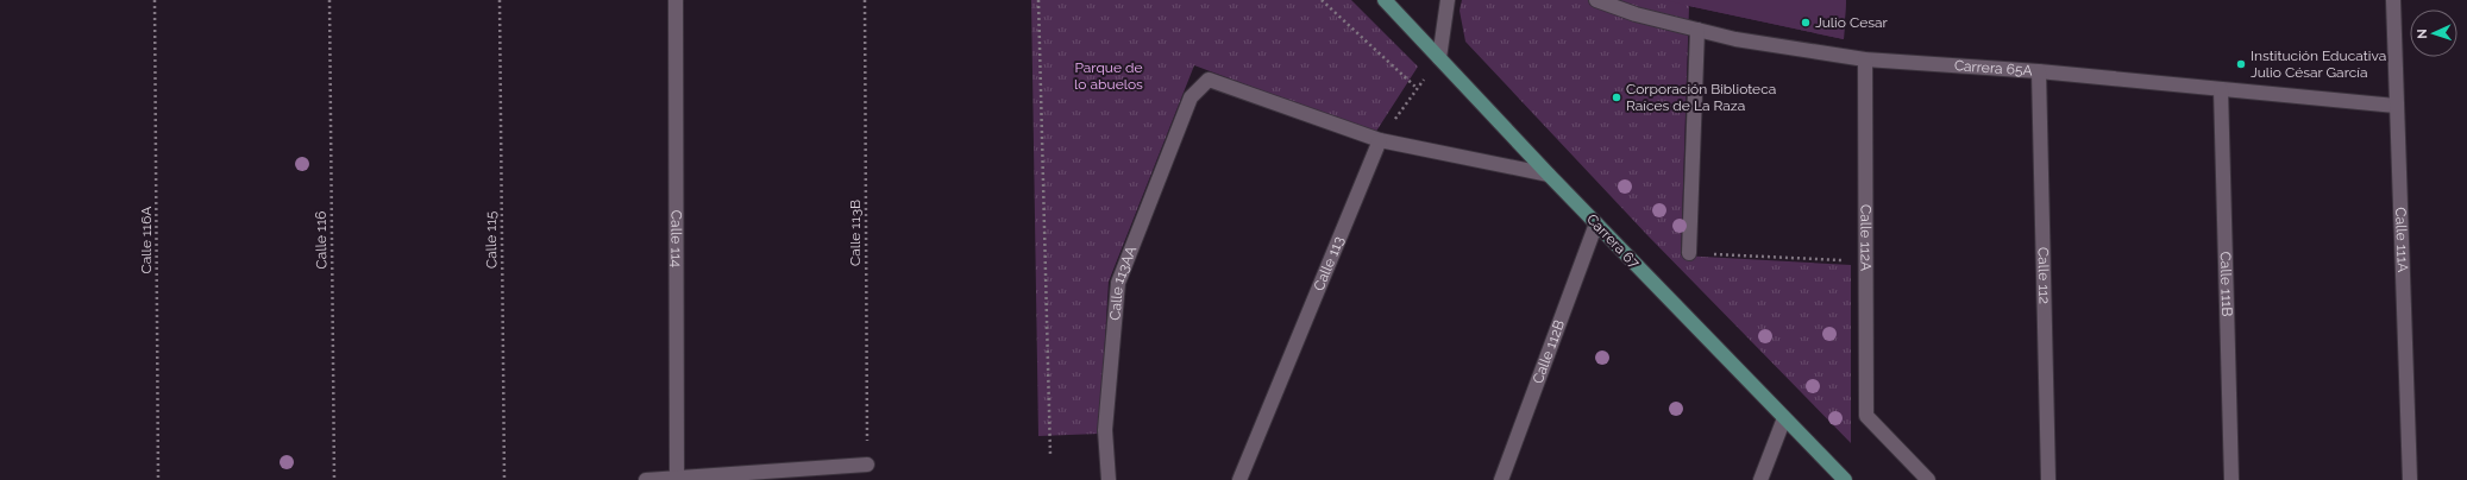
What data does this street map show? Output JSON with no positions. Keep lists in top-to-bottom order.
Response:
{
  "streets": {
    "main road": ["Carrera 67"],
    "street": [
      "Carrera 65A",
      "Calle 112A",
      "Calle 114",
      "Calle 111A",
      "Calle 113",
      "Calle 112",
      "Calle 113AA",
      "Calle 111B",
      "Calle 112B"
    ],
    "path": [
      "Calle 113B",
      "Calle 116A",
      "Calle 116",
      "Calle 115"
    ]
  },
  "crossings": [
    ["Carrera 65A", "Calle 112A"],
    ["Carrera 65A", "Calle 111A"],
    ["Carrera 65A", "Calle 112"],
    ["Carrera 65A", "Calle 111B"],
    ["Carrera 67", "Calle 112B"],
    ["Calle 113", "Calle 113AA"]
  ],
  "parks": ["Parque de lo abuelos"],
  "places": ["Julio Cesar", "Institución Educativa Julio César García", "Corporación Biblioteca Raíces de La Raza"],
  "north": "left"
}
